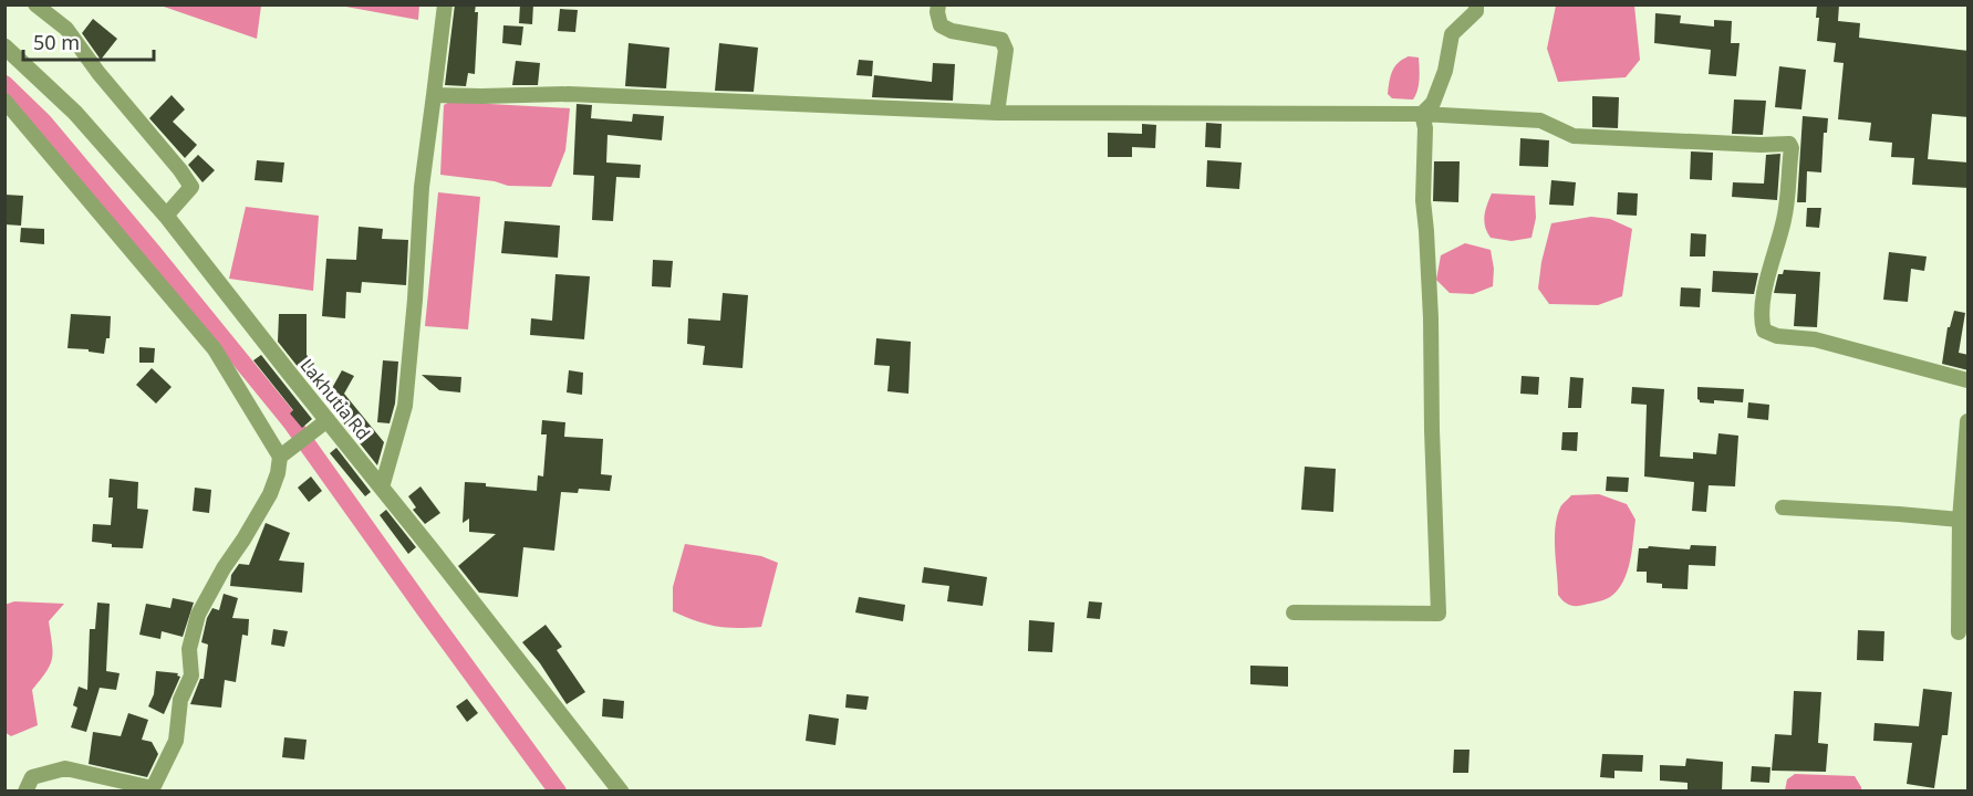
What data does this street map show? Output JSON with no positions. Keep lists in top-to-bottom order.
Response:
{
  "streets": {
    "street": ["Lakhutia Rd"]
  },
  "scale_bar": "50 m"
}
